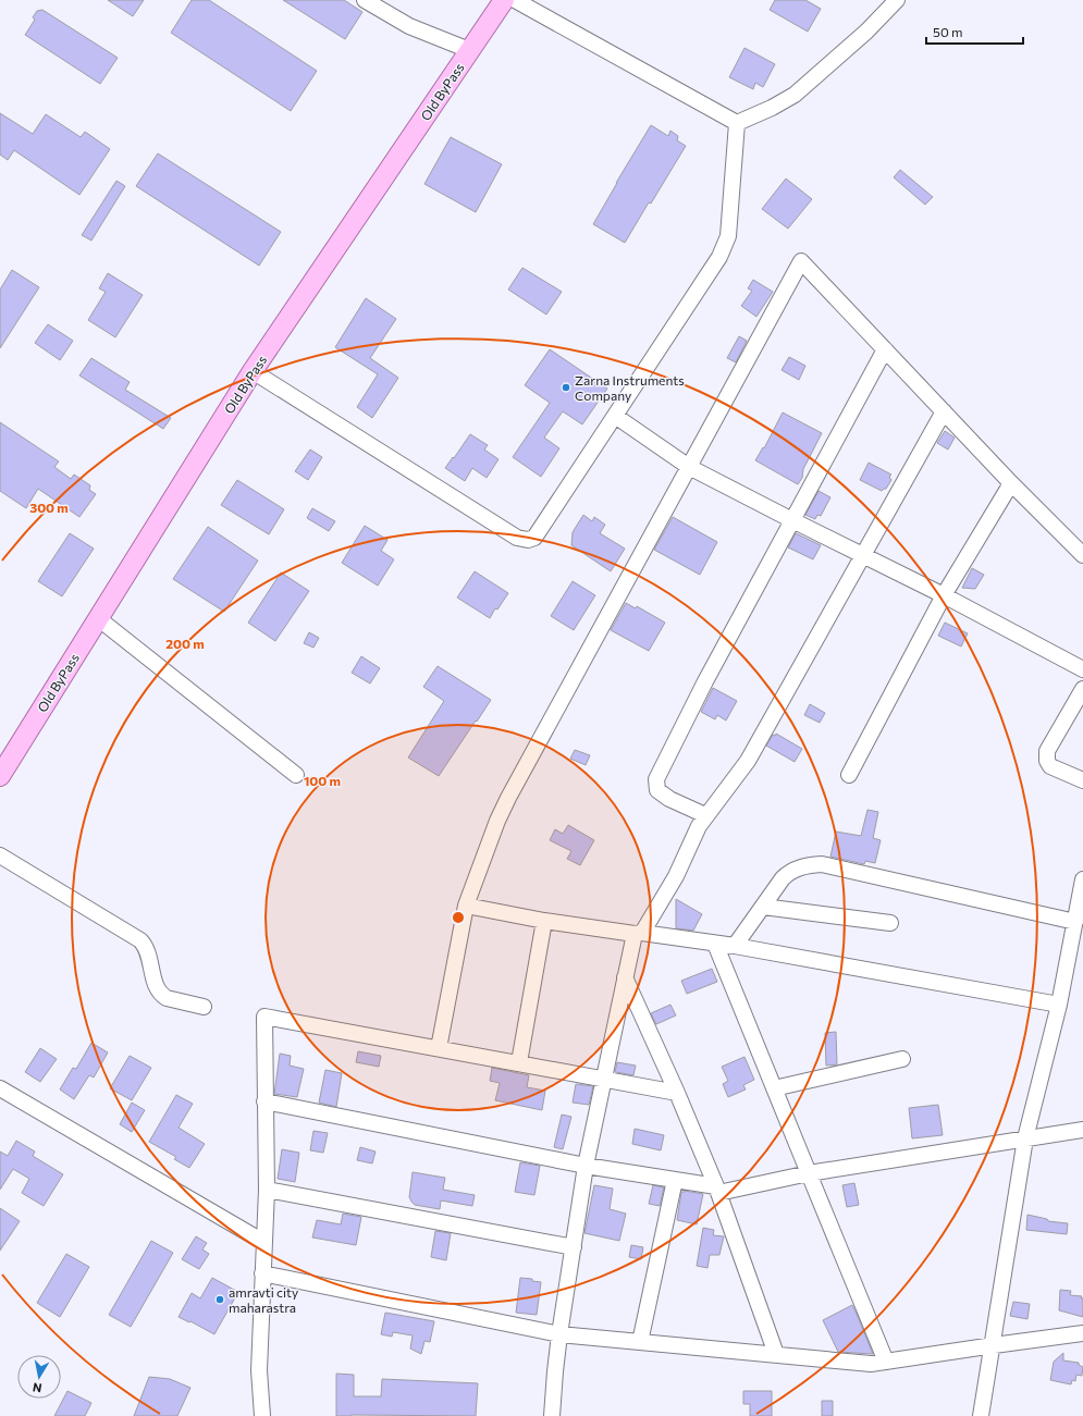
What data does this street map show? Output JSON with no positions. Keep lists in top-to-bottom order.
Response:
{
  "streets": {
    "main road": ["Old ByPass"]
  },
  "places": ["Zarna Instruments Company", "amravti city maharastra"],
  "scale_bar": "50 m",
  "north": "bottom",
  "rings": ["300 m", "200 m", "100 m"]
}
